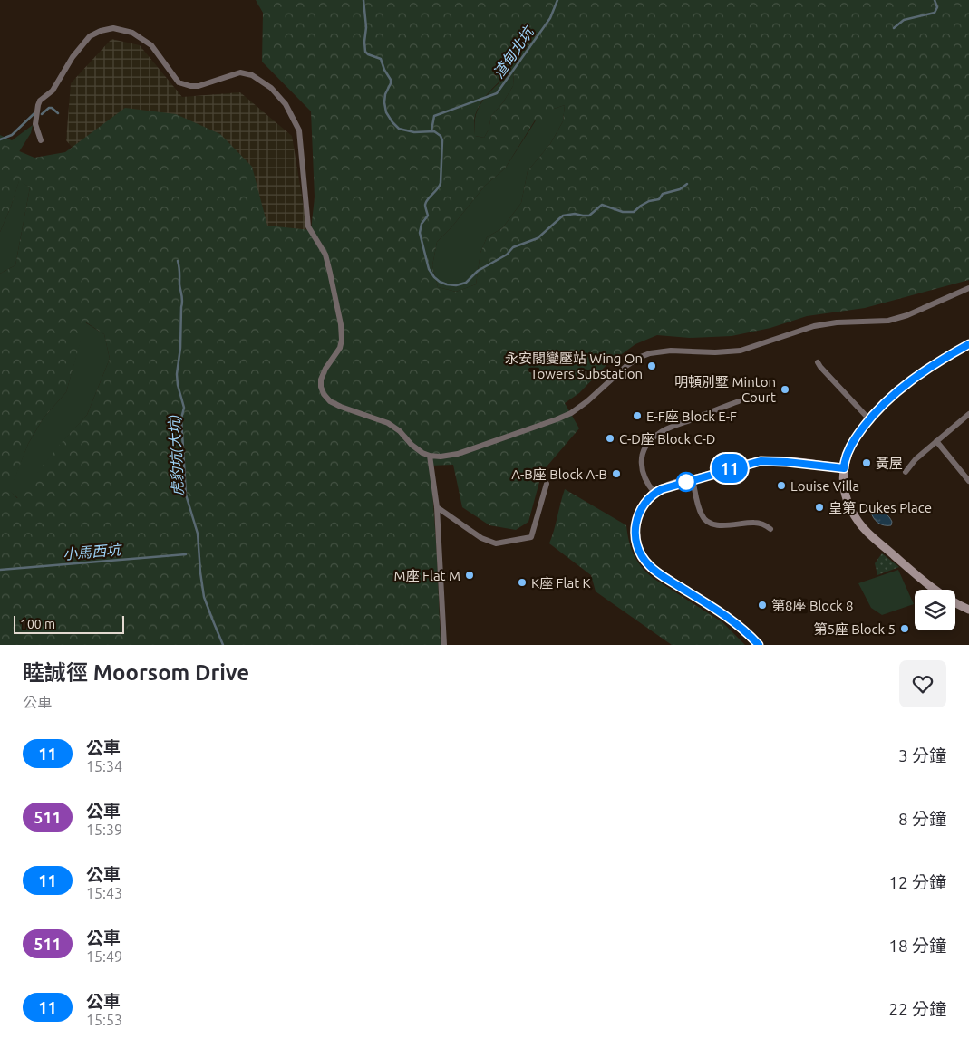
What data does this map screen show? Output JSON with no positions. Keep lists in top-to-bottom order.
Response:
{
  "water": ["渣甸北坑", "虎豹坑(大坑)", "小馬西坑"],
  "places": [
    "永安閣變壓站 Wing On Towers Substation",
    "明頓別墅 Minton Court",
    "E-F座 Block E-F",
    "C-D座 Block C-D",
    "黃屋",
    "A-B座 Block A-B",
    "Louise Villa",
    "皇第 Dukes Place",
    "M座 Flat M",
    "K座 Flat K",
    "第8座 Block 8",
    "第5座 Block 5"
  ],
  "lines": ["bus line 11"],
  "scale_bar": "100 m",
  "page": {
    "on_map": "11",
    "scale": "100 m",
    "heading": ["睦誠徑 Moorsom Drive", "公車"],
    "list": [
      {
        "mark": "11",
        "name": "公車",
        "note": "15:34",
        "value": "3 分鐘"
      },
      {
        "mark": "511",
        "name": "公車",
        "note": "15:39",
        "value": "8 分鐘"
      },
      {
        "mark": "11",
        "name": "公車",
        "note": "15:43",
        "value": "12 分鐘"
      },
      {
        "mark": "511",
        "name": "公車",
        "note": "15:49",
        "value": "18 分鐘"
      },
      {
        "mark": "11",
        "name": "公車",
        "note": "15:53",
        "value": "22 分鐘"
      }
    ]
  }
}
